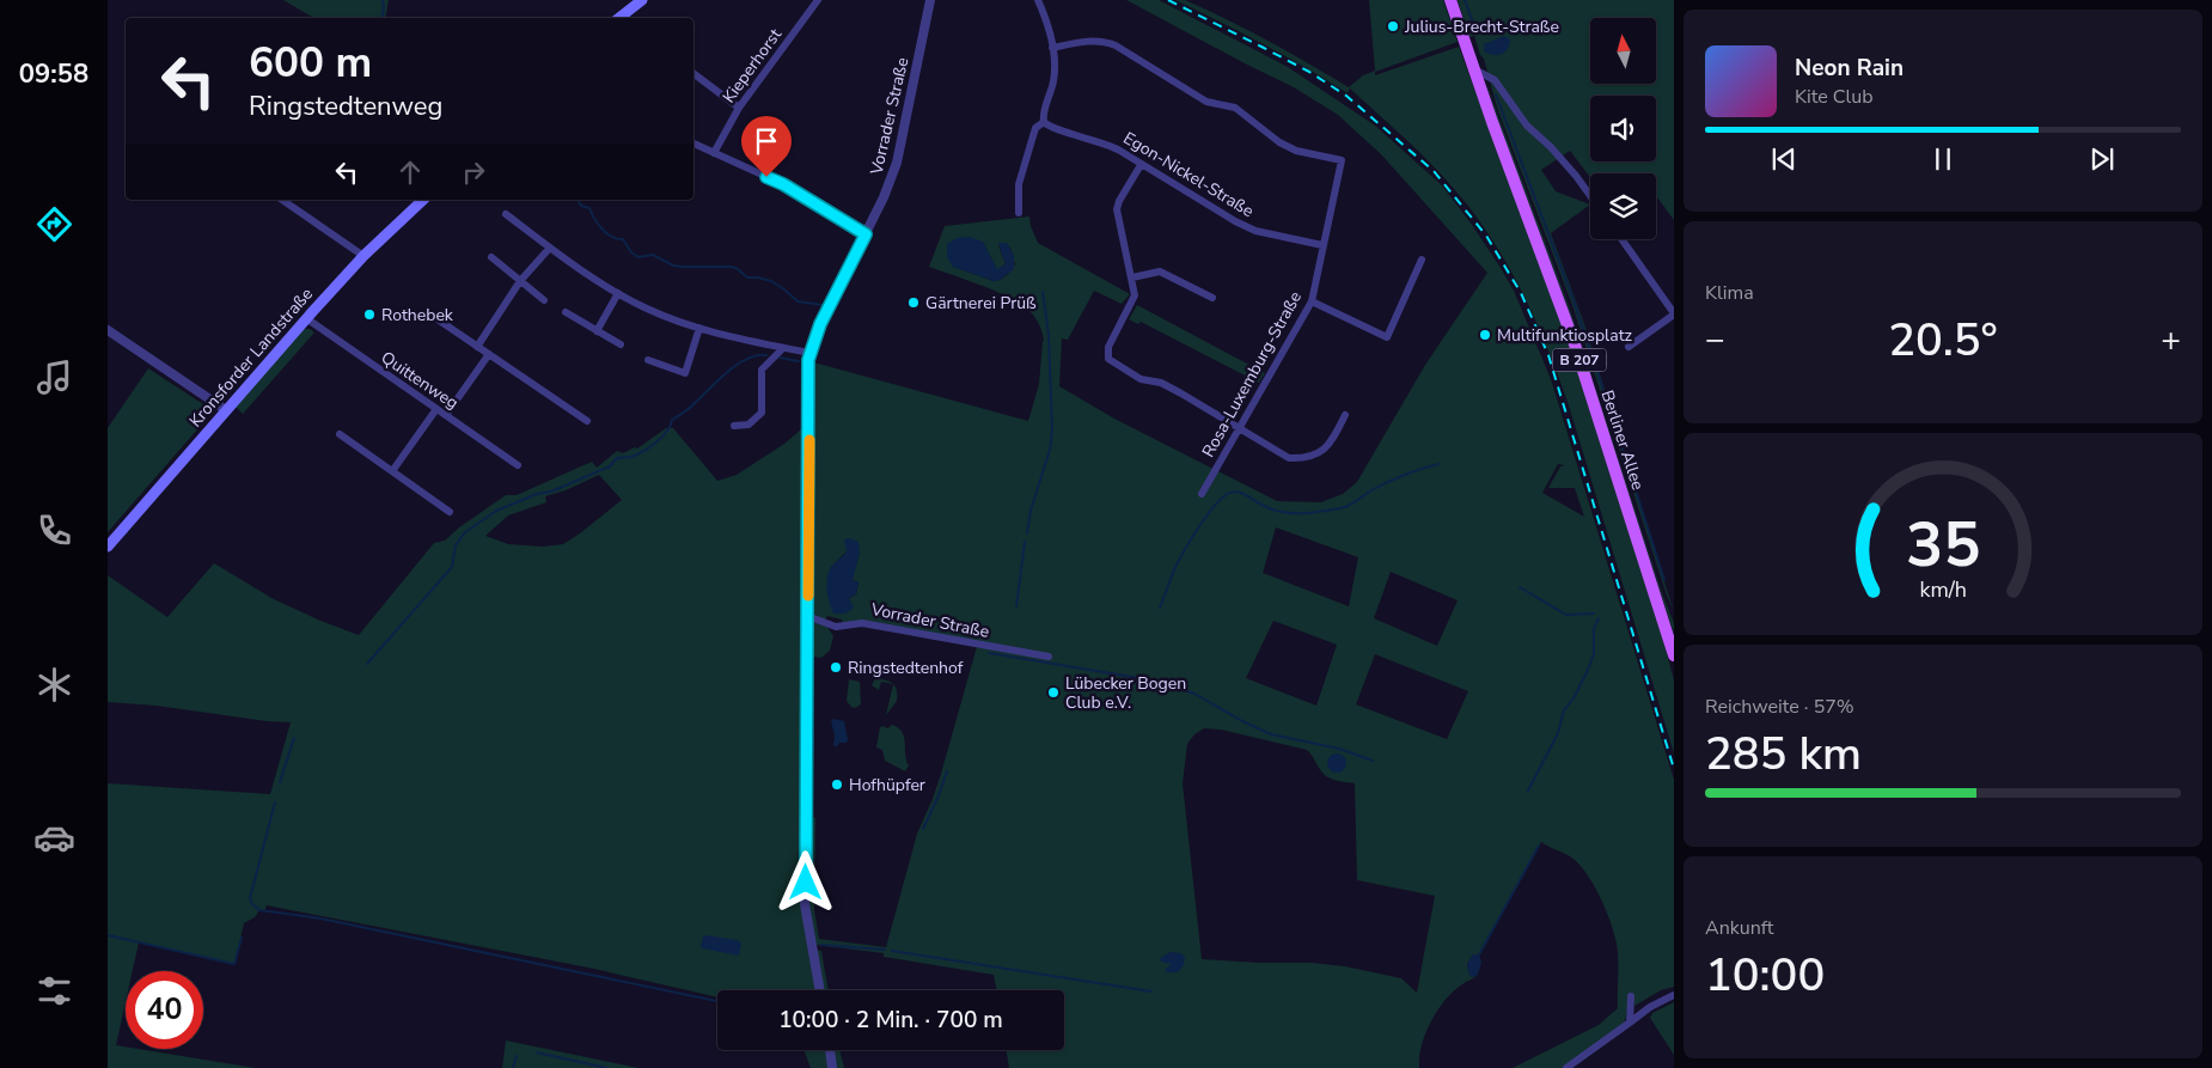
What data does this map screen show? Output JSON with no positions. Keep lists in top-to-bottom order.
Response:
{
  "streets": {
    "main road": ["Kronsforder Landstraße", "B 207", "Berliner Allee"],
    "street": [
      "Kieperhorst",
      "Vorrader Straße",
      "Egon-Nickel-Straße",
      "Rosa-Luxemburg-Straße",
      "Quittenweg"
    ]
  },
  "crossings": [
    ["Egon-Nickel-Straße", "Rosa-Luxemburg-Straße"],
    ["Kronsforder Landstraße", "Quittenweg"],
    ["B 207", "Berliner Allee"]
  ],
  "places": [
    "Julius-Brecht-Straße",
    "Gärtnerei Prüß",
    "Rothebek",
    "Multifunktiosplatz",
    "Ringstedtenhof",
    "Lübecker Bogen Club e.V.",
    "Hofhüpfer"
  ],
  "north": "top",
  "page": {
    "tabs": "09:58",
    "turn": ["600 m", "Ringstedtenweg"],
    "song": ["Neon Rain", "Kite Club"],
    "tile": [
      "Klima",
      ["Reichweite · 57%", "285 km"],
      ["Ankunft", "10:00"]
    ],
    "heat": ["−", "20.5°", "+"],
    "limit": "40",
    "trip": "10:00 · 2 Min. · 700 m",
    "gauge": ["35", "km/h"]
  }
}
